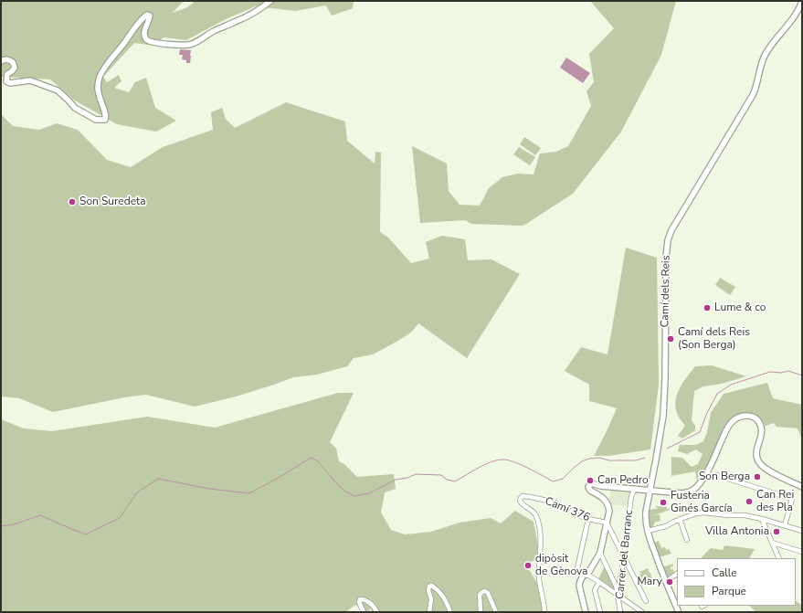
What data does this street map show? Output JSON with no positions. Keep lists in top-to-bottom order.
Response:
{
  "streets": {
    "street": ["Camí dels Reis", "Camí 376", "Carrer del Barranc"]
  },
  "crossings": [
    ["Camí dels Reis", "Carrer del Barranc"]
  ],
  "places": [
    "Son Suredeta",
    "Lume & co",
    "Camí dels Reis (Son Berga)",
    "Son Berga",
    "Can Pedro",
    "Can Rei des Pla",
    "Fusteria Ginés García",
    "Villa Antonia",
    "dipòsit de Gènova",
    "Mary"
  ],
  "legend": ["Calle", "Parque"]
}
